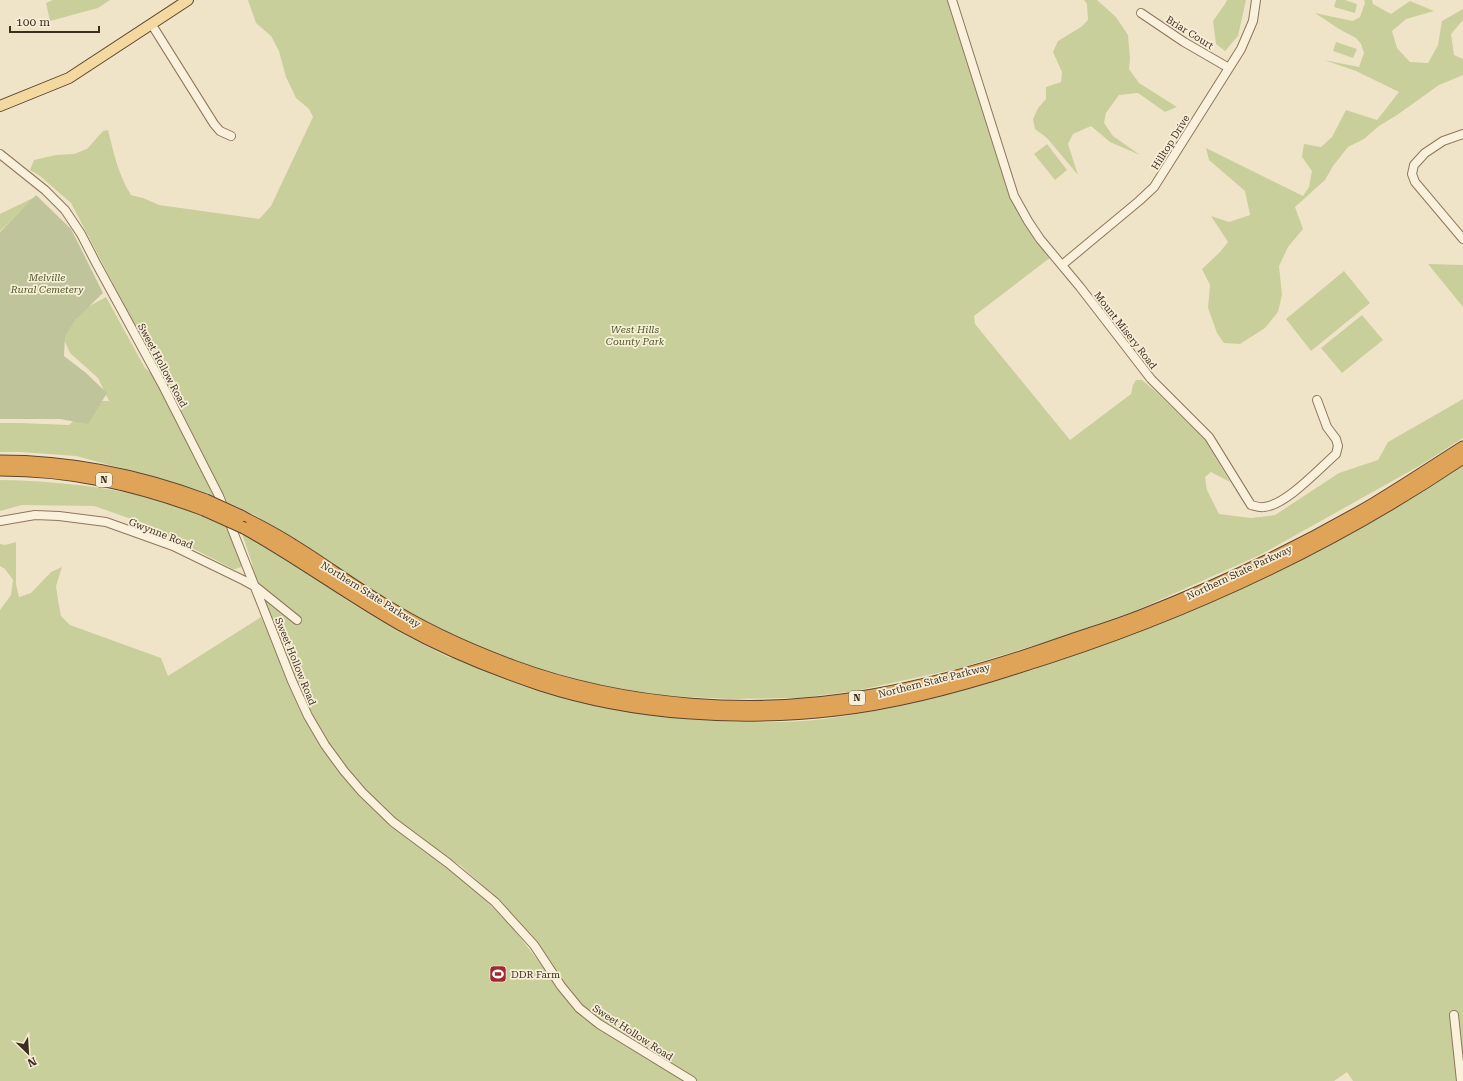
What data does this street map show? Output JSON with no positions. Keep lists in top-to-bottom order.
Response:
{
  "streets": {
    "highway": ["N", "Northern State Parkway"],
    "street": [
      "Briar Court",
      "Hilltop Drive",
      "Mount Misery Road",
      "Sweet Hollow Road",
      "Gwynne Road"
    ]
  },
  "crossings": [
    ["Briar Court", "Hilltop Drive"],
    ["Hilltop Drive", "Mount Misery Road"],
    ["Sweet Hollow Road", "Gwynne Road"]
  ],
  "parks": ["Melville Rural Cemetery", "West Hills County Park"],
  "places": {
    "sports": ["DDR Farm"]
  },
  "scale_bar": "100 m",
  "north": "bottom right"
}
